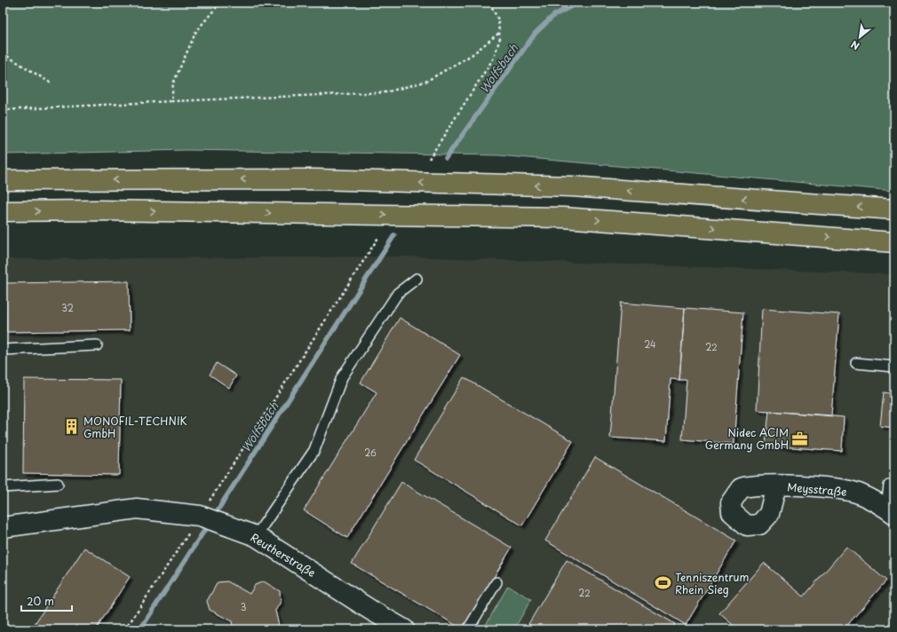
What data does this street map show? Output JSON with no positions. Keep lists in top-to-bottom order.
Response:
{
  "streets": {
    "street": ["Meysstraße", "Reutherstraße"]
  },
  "water": ["Wolfsbach"],
  "places": {
    "building": ["MONOFIL-TECHNIK GmbH"],
    "office": ["Nidec ACIM Germany GmbH"],
    "sports": ["Tenniszentrum Rhein Sieg"]
  },
  "house_numbers": [
    "32",
    "24",
    "22",
    "26",
    "22",
    "3"
  ],
  "scale_bar": "20 m",
  "north": "bottom left"
}
